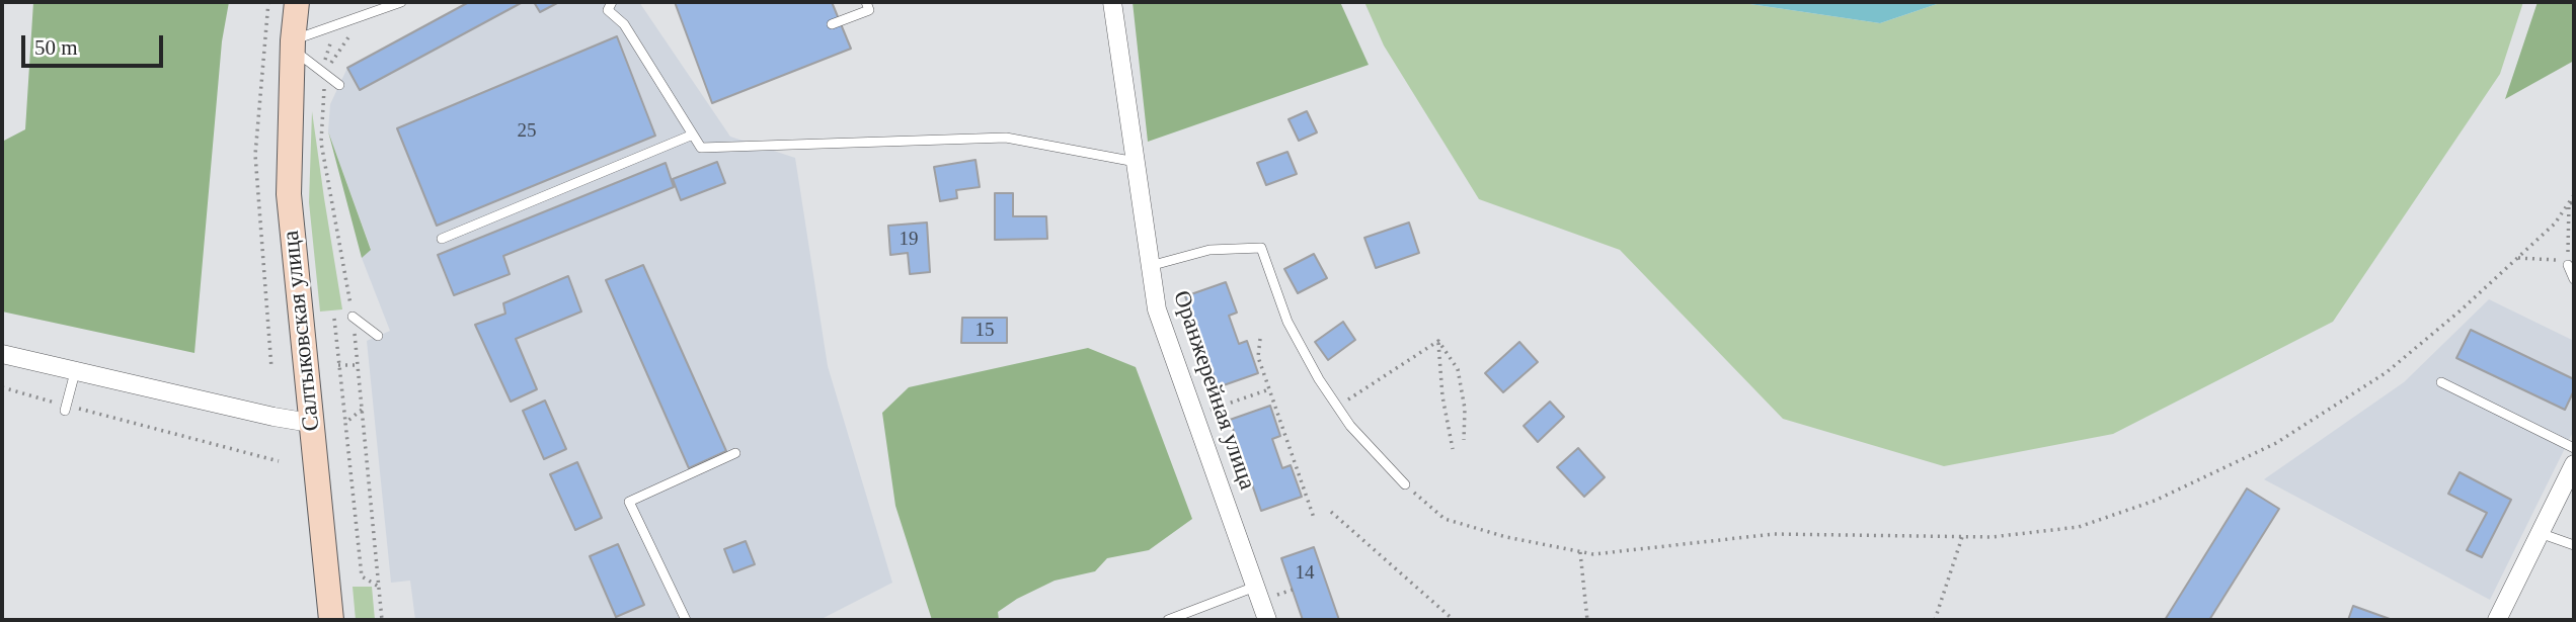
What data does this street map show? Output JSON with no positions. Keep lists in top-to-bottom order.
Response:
{
  "streets": {
    "main road": ["Салтыковская улица"],
    "street": ["Оранжерейная улица"]
  },
  "house_numbers": [
    "25",
    "19",
    "15",
    "14"
  ],
  "scale_bar": "50 m"
}
